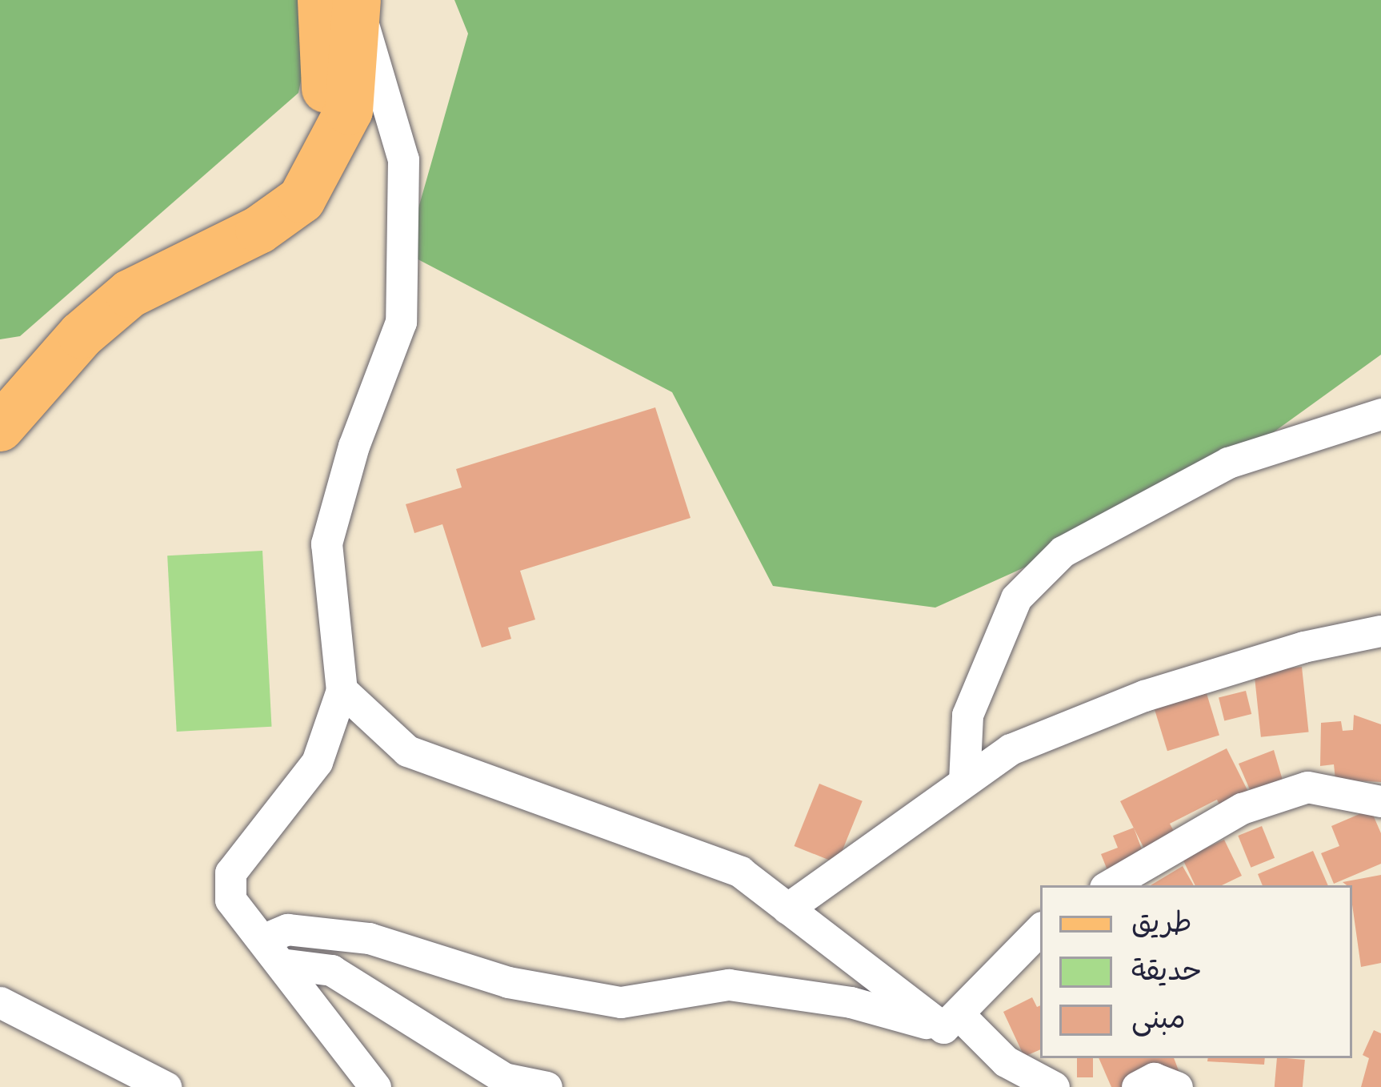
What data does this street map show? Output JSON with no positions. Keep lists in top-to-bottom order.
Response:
{
  "legend": ["طريق", "حديقة", "مبنى"]
}
